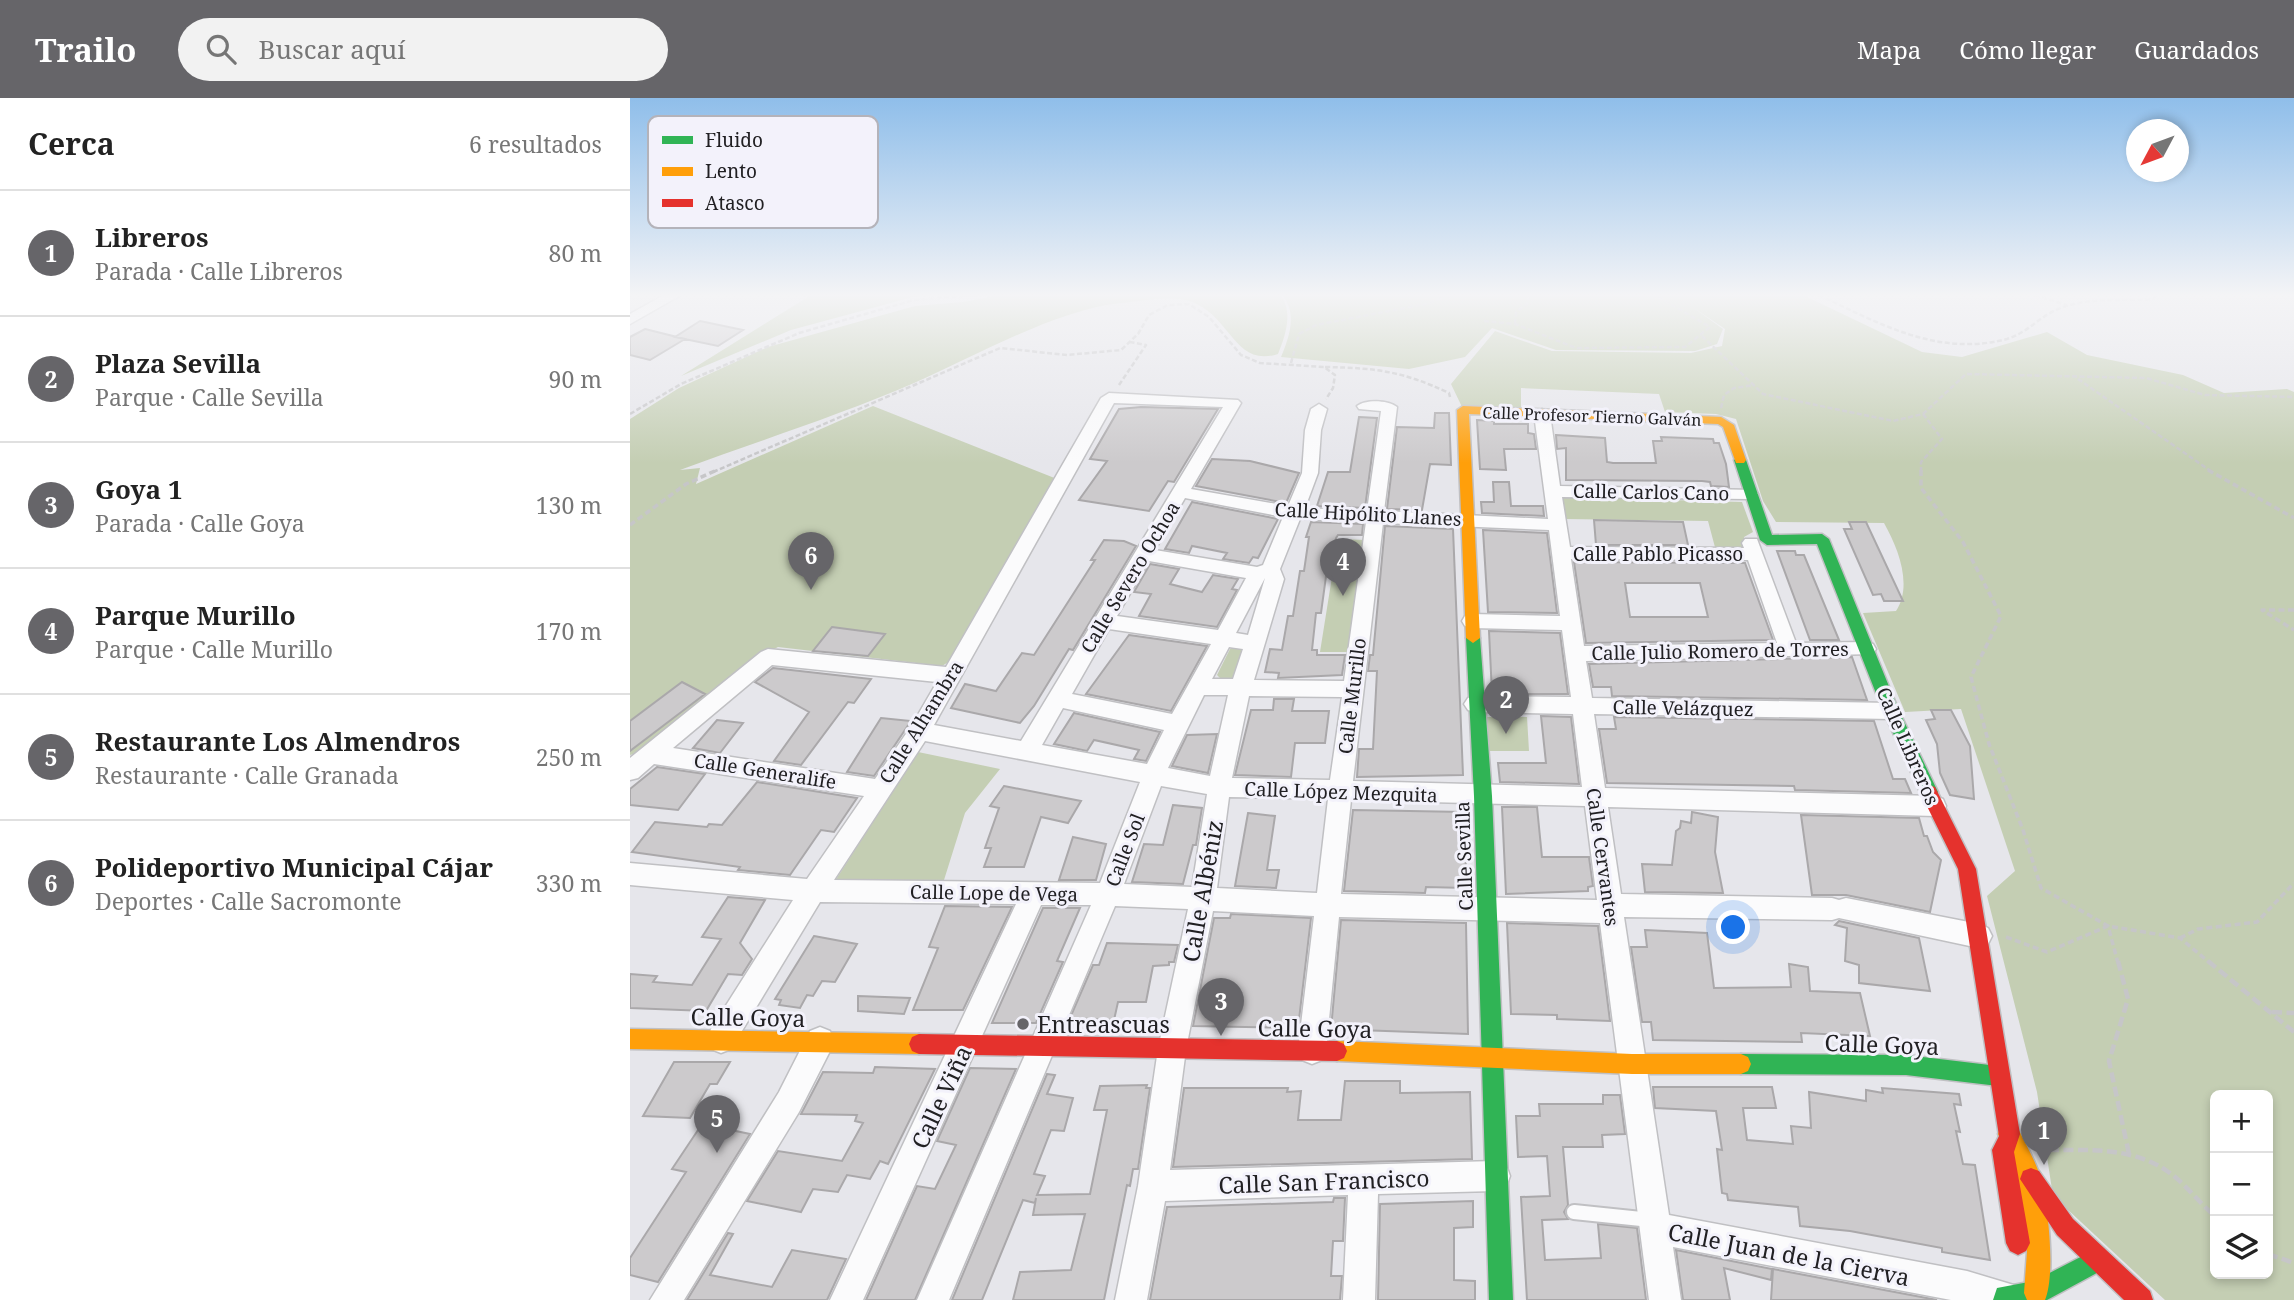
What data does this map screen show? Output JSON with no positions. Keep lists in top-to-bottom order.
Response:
{
  "streets": {
    "street": [
      "Calle Profesor Tierno Galván",
      "Calle Carlos Cano",
      "Calle Hipólito Llanes",
      "Calle Pablo Picasso",
      "Calle Severo Ochoa",
      "Calle Julio Romero de Torres",
      "Calle Murillo",
      "Calle Velázquez",
      "Calle Alhambra",
      "Calle Libreros",
      "Calle Generalife",
      "Calle López Mezquita",
      "Calle Sol",
      "Calle Sevilla",
      "Calle Cervantes",
      "Calle Albéniz",
      "Calle Lope de Vega",
      "Calle Goya",
      "Calle Viña",
      "Calle San Francisco",
      "Calle Juan de la Cierva"
    ]
  },
  "crossings": [
    ["Calle Profesor Tierno Galván", "Calle Sevilla"],
    ["Calle Profesor Tierno Galván", "Calle Cervantes"],
    ["Calle Carlos Cano", "Calle Cervantes"],
    ["Calle Hipólito Llanes", "Calle Severo Ochoa"],
    ["Calle Hipólito Llanes", "Calle Murillo"],
    ["Calle Hipólito Llanes", "Calle Sol"],
    ["Calle Hipólito Llanes", "Calle Sevilla"],
    ["Calle Hipólito Llanes", "Calle Cervantes"],
    ["Calle Pablo Picasso", "Calle Libreros"],
    ["Calle Pablo Picasso", "Calle Cervantes"],
    ["Calle Severo Ochoa", "Calle Alhambra"],
    ["Calle Severo Ochoa", "Calle López Mezquita"],
    ["Calle Julio Romero de Torres", "Calle Libreros"],
    ["Calle Julio Romero de Torres", "Calle Cervantes"],
    ["Calle Murillo", "Calle López Mezquita"],
    ["Calle Murillo", "Calle Lope de Vega"],
    ["Calle Murillo", "Calle Goya"],
    ["Calle Velázquez", "Calle Libreros"],
    ["Calle Velázquez", "Calle Sevilla"],
    ["Calle Velázquez", "Calle Cervantes"],
    ["Calle Alhambra", "Calle Generalife"],
    ["Calle Alhambra", "Calle López Mezquita"],
    ["Calle Alhambra", "Calle Lope de Vega"],
    ["Calle Alhambra", "Calle Goya"],
    ["Calle Libreros", "Calle López Mezquita"],
    ["Calle Libreros", "Calle Lope de Vega"],
    ["Calle Libreros", "Calle Goya"],
    ["Calle Libreros", "Calle Juan de la Cierva"],
    ["Calle López Mezquita", "Calle Sol"],
    ["Calle López Mezquita", "Calle Sevilla"],
    ["Calle López Mezquita", "Calle Cervantes"],
    ["Calle López Mezquita", "Calle Albéniz"],
    ["Calle Sol", "Calle Albéniz"],
    ["Calle Sol", "Calle Lope de Vega"],
    ["Calle Sol", "Calle Goya"],
    ["Calle Sevilla", "Calle Lope de Vega"],
    ["Calle Sevilla", "Calle Goya"],
    ["Calle Sevilla", "Calle San Francisco"],
    ["Calle Cervantes", "Calle Lope de Vega"],
    ["Calle Cervantes", "Calle Goya"],
    ["Calle Cervantes", "Calle Juan de la Cierva"],
    ["Calle Albéniz", "Calle Lope de Vega"],
    ["Calle Albéniz", "Calle Goya"],
    ["Calle Albéniz", "Calle San Francisco"],
    ["Calle Lope de Vega", "Calle Viña"],
    ["Calle Goya", "Calle Viña"]
  ],
  "places": ["Entreascuas"],
  "legend": ["Fluido", "Lento", "Atasco"],
  "north": "bottom left",
  "page": {
    "header": "Trailo",
    "search": "Buscar aquí",
    "nav": ["Mapa", "Cómo llegar", "Guardados"],
    "heading": ["Cerca", "6 resultados"],
    "list": [
      {
        "mark": "1",
        "name": "Libreros",
        "note": "Parada · Calle Libreros",
        "value": "80 m"
      },
      {
        "mark": "2",
        "name": "Plaza Sevilla",
        "note": "Parque · Calle Sevilla",
        "value": "90 m"
      },
      {
        "mark": "3",
        "name": "Goya 1",
        "note": "Parada · Calle Goya",
        "value": "130 m"
      },
      {
        "mark": "4",
        "name": "Parque Murillo",
        "note": "Parque · Calle Murillo",
        "value": "170 m"
      },
      {
        "mark": "5",
        "name": "Restaurante Los Almendros",
        "note": "Restaurante · Calle Granada",
        "value": "250 m"
      },
      {
        "mark": "6",
        "name": "Polideportivo Municipal Cájar",
        "note": "Deportes · Calle Sacromonte",
        "value": "330 m"
      }
    ],
    "pins": [
      "6",
      "4",
      "2",
      "3",
      "5",
      "1"
    ],
    "map_buttons": ["+", "−"]
  }
}
